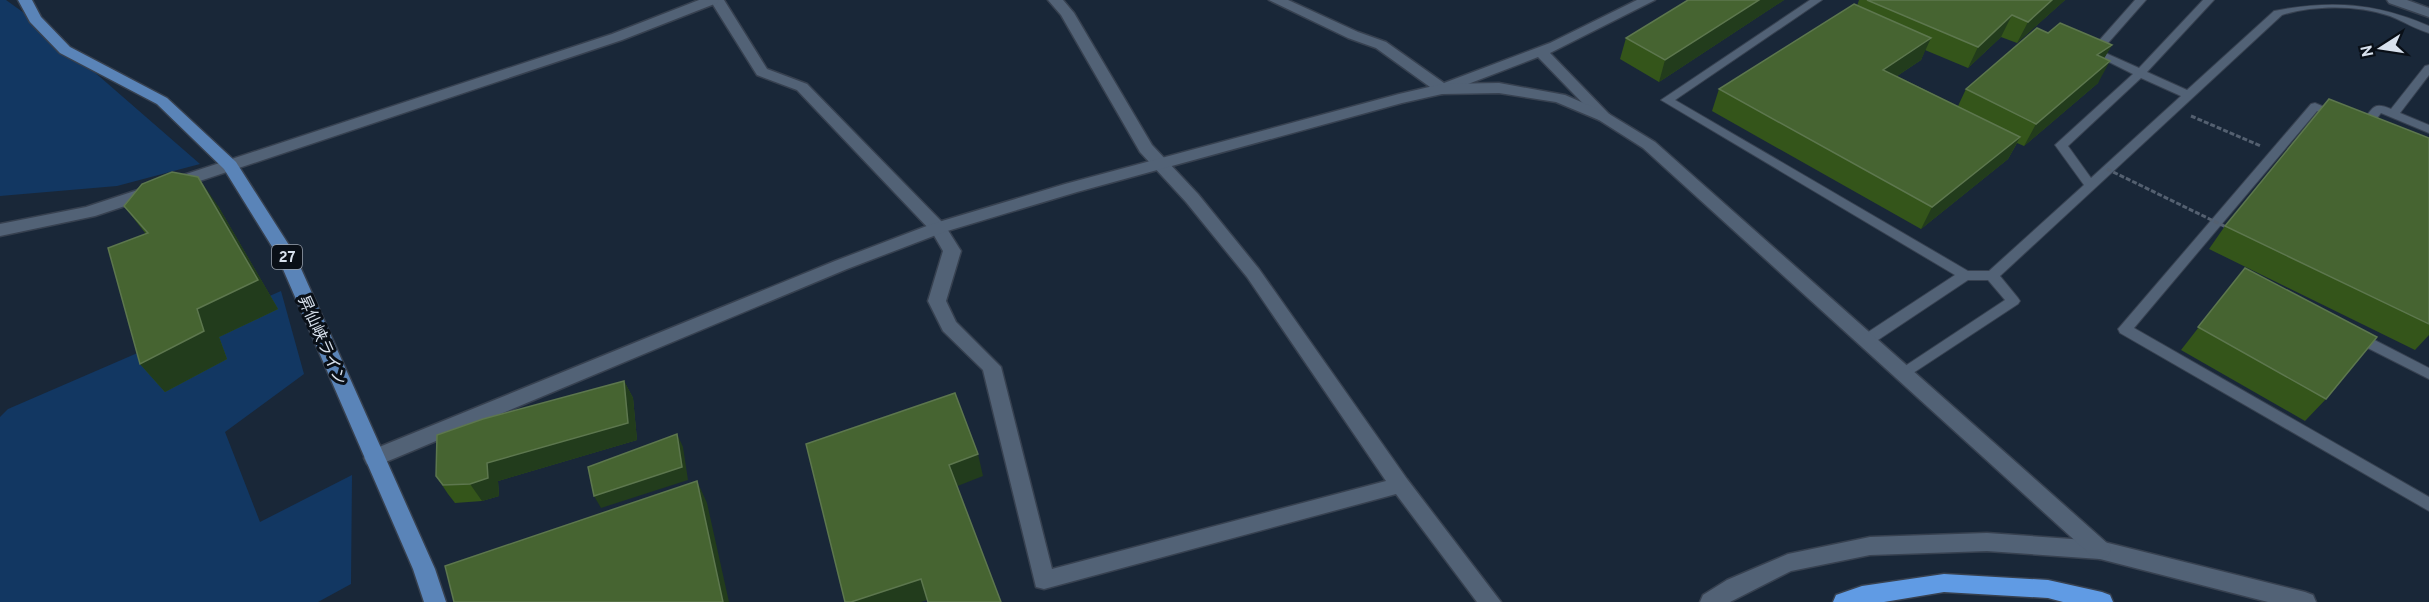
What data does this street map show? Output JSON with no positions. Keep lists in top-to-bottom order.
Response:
{
  "streets": {
    "main road": ["27", "昇仙峡ライン"]
  },
  "north": "left"
}
